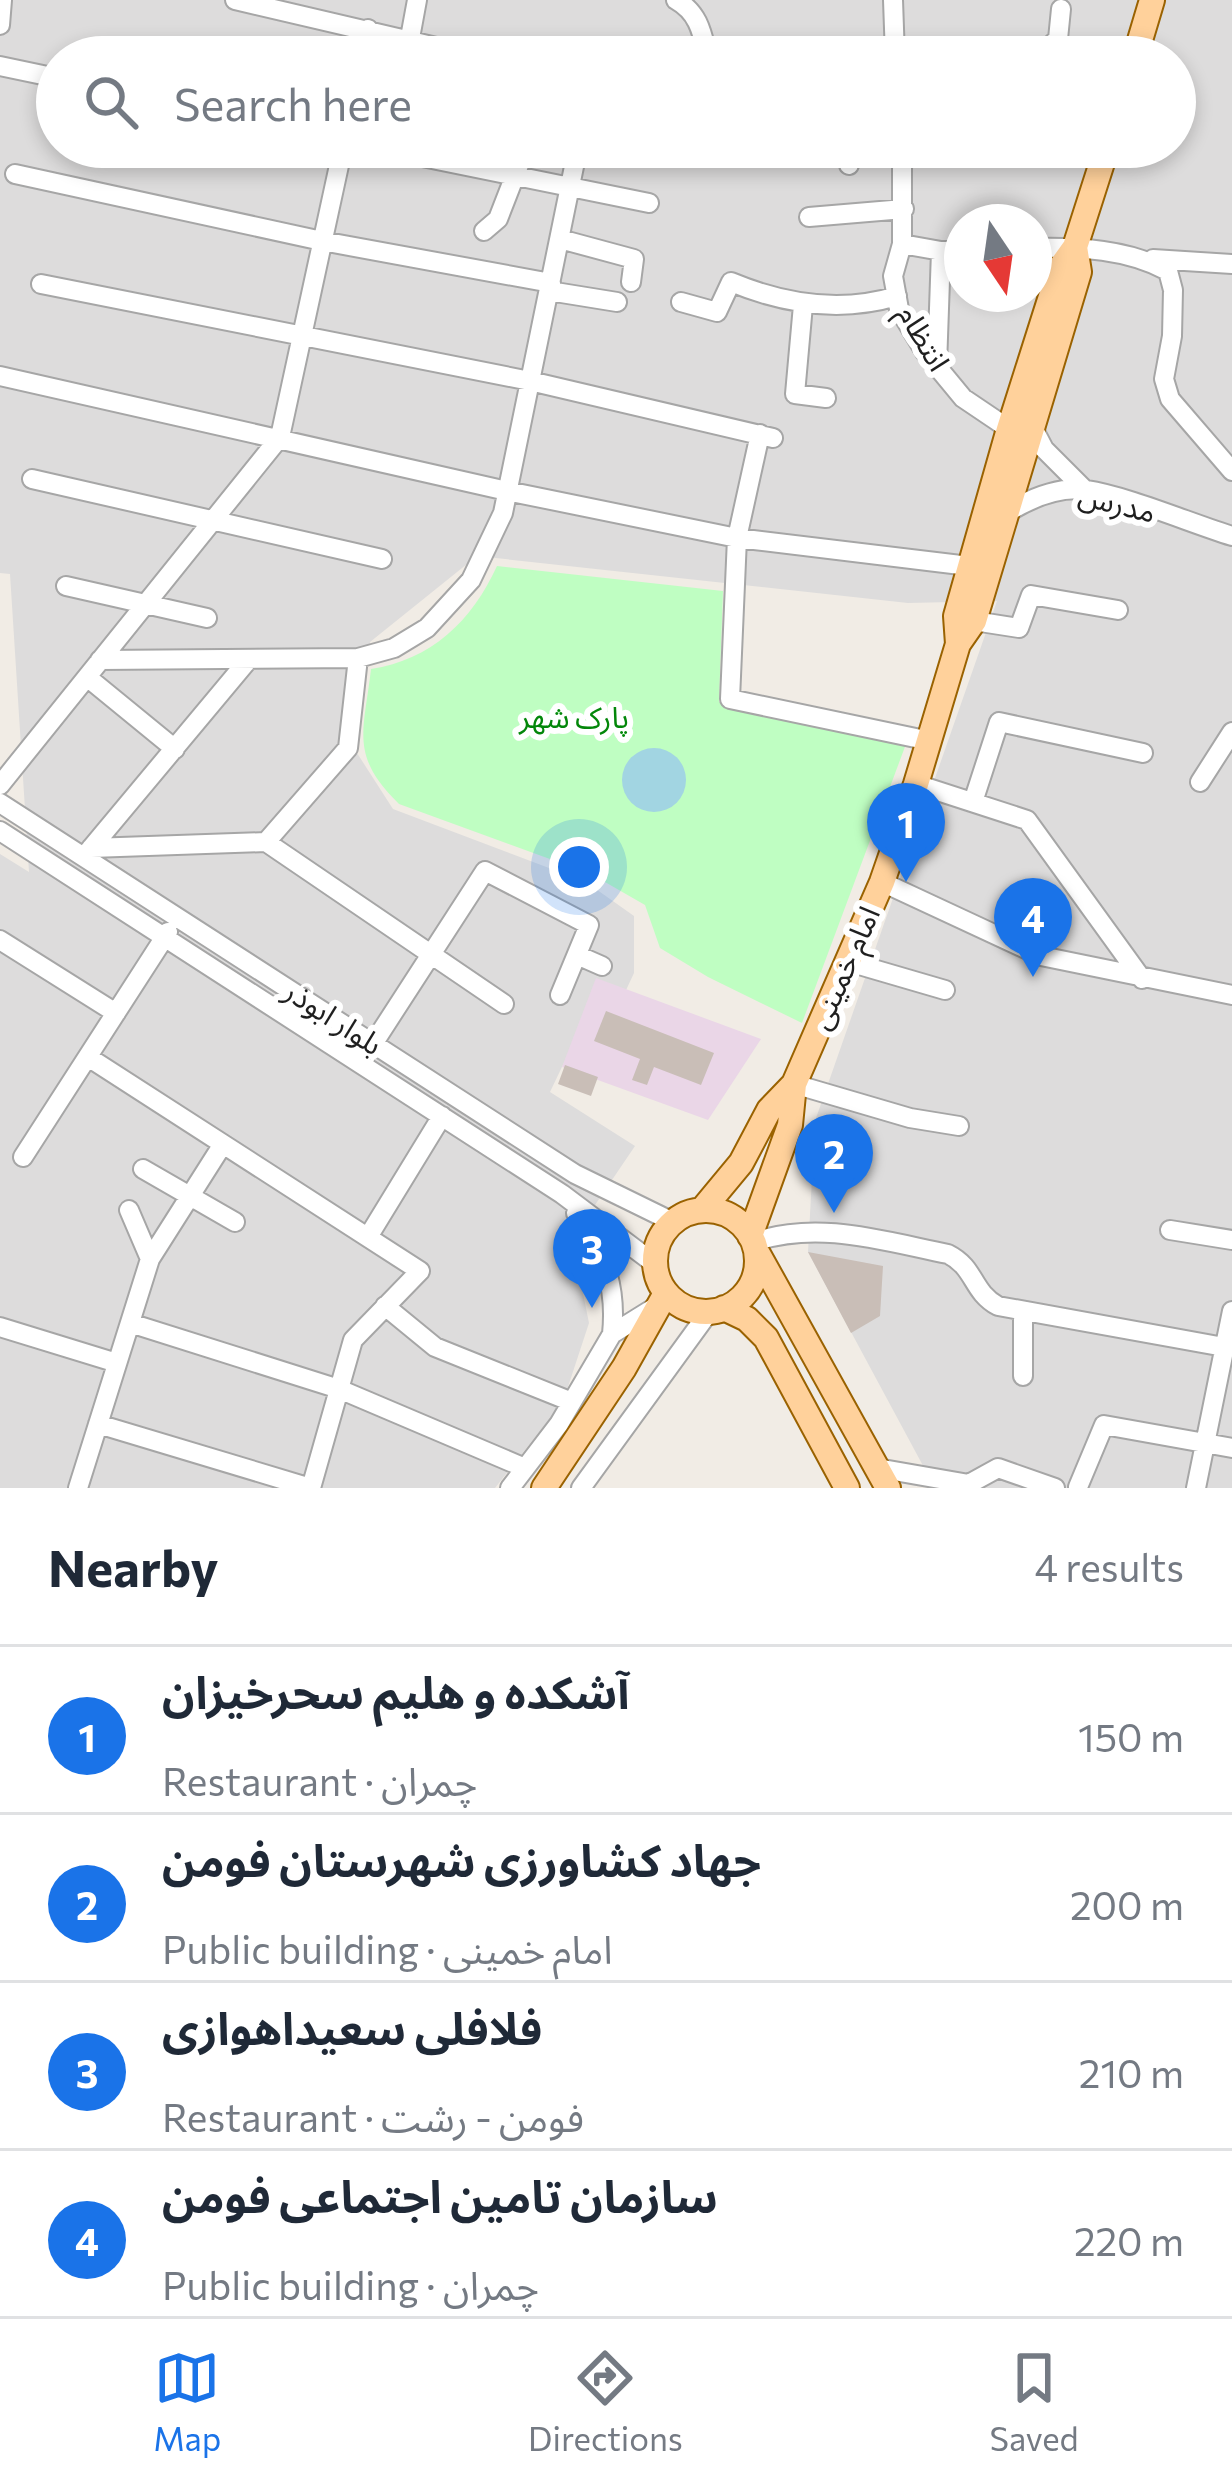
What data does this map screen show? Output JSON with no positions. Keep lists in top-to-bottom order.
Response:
{
  "streets": {
    "main road": ["امام خمینی"],
    "street": ["انتظام", "مدرس", "بلوار ابوذر"]
  },
  "crossings": [
    ["انتظام", "مدرس"],
    ["انتظام", "امام خمینی"],
    ["مدرس", "امام خمینی"],
    ["امام خمینی", "بلوار ابوذر"]
  ],
  "parks": ["پارک شهر"],
  "north": "bottom",
  "page": {
    "search": "Search here",
    "pins": [
      "1",
      "4",
      "2",
      "3"
    ],
    "heading": ["Nearby", "4 results"],
    "list": [
      {
        "mark": "1",
        "name": "آشکده و هلیم سحرخیزان",
        "note": "Restaurant · چمران",
        "value": "150 m"
      },
      {
        "mark": "2",
        "name": "جهاد کشاورزی شهرستان فومن",
        "note": "Public building · امام خمینی",
        "value": "200 m"
      },
      {
        "mark": "3",
        "name": "فلافلی سعیداهوازی",
        "note": "Restaurant · فومن - رشت",
        "value": "210 m"
      },
      {
        "mark": "4",
        "name": "سازمان تامین اجتماعی فومن",
        "note": "Public building · چمران",
        "value": "220 m"
      }
    ],
    "nav": ["Map", "Directions", "Saved"]
  }
}
